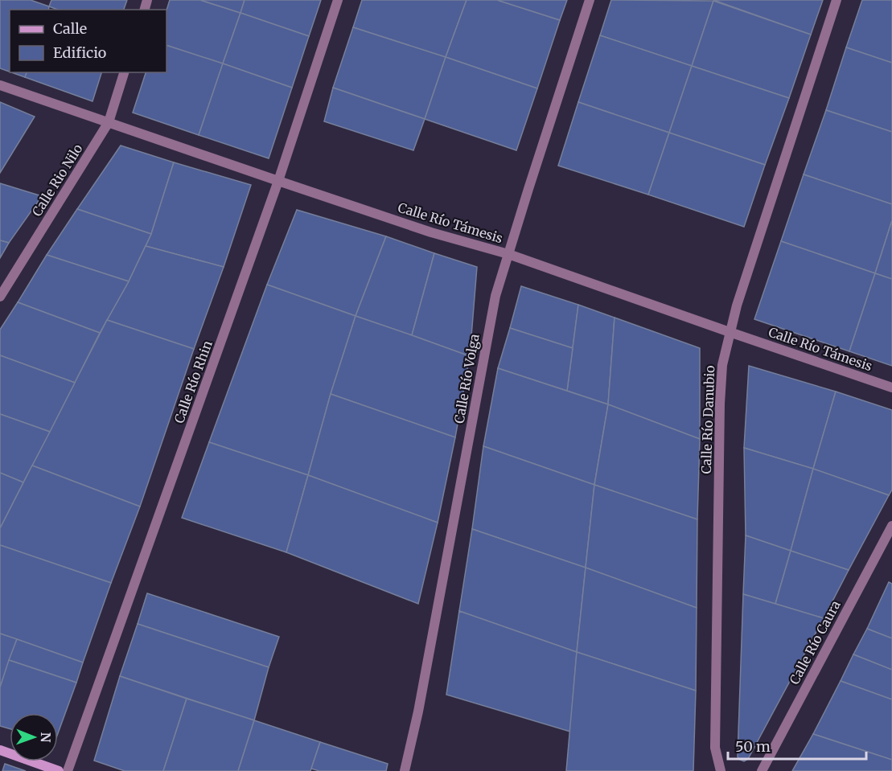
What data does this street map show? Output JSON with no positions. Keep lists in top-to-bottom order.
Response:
{
  "streets": {
    "street": [
      "Calle Rio Nilo",
      "Calle Río Támesis",
      "Calle Río Volga",
      "Calle Río Rhin",
      "Calle Río Danubio",
      "Calle Río Caura"
    ]
  },
  "crossings": [
    ["Calle Rio Nilo", "Calle Río Támesis"],
    ["Calle Río Támesis", "Calle Río Volga"],
    ["Calle Río Támesis", "Calle Río Rhin"],
    ["Calle Río Támesis", "Calle Río Danubio"]
  ],
  "legend": ["Calle", "Edificio"],
  "scale_bar": "50 m",
  "north": "right"
}
